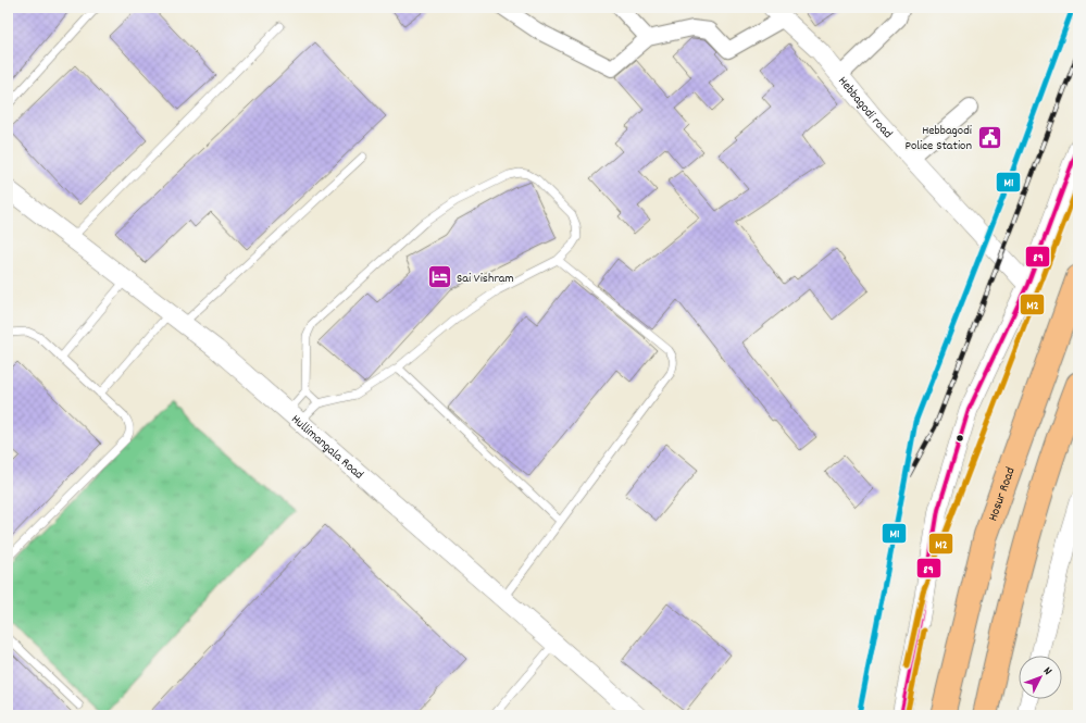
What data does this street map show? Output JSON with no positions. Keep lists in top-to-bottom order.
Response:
{
  "streets": {
    "highway": ["Hosur Road"],
    "street": ["Hebbagodi road", "Hullimangala Road"]
  },
  "places": {
    "public building": ["Hebbagodi Police Station"],
    "hotel": ["Sai Vishram"]
  },
  "lines": ["transit line M1", "transit line 89", "transit line M2"],
  "north": "top right"
}
